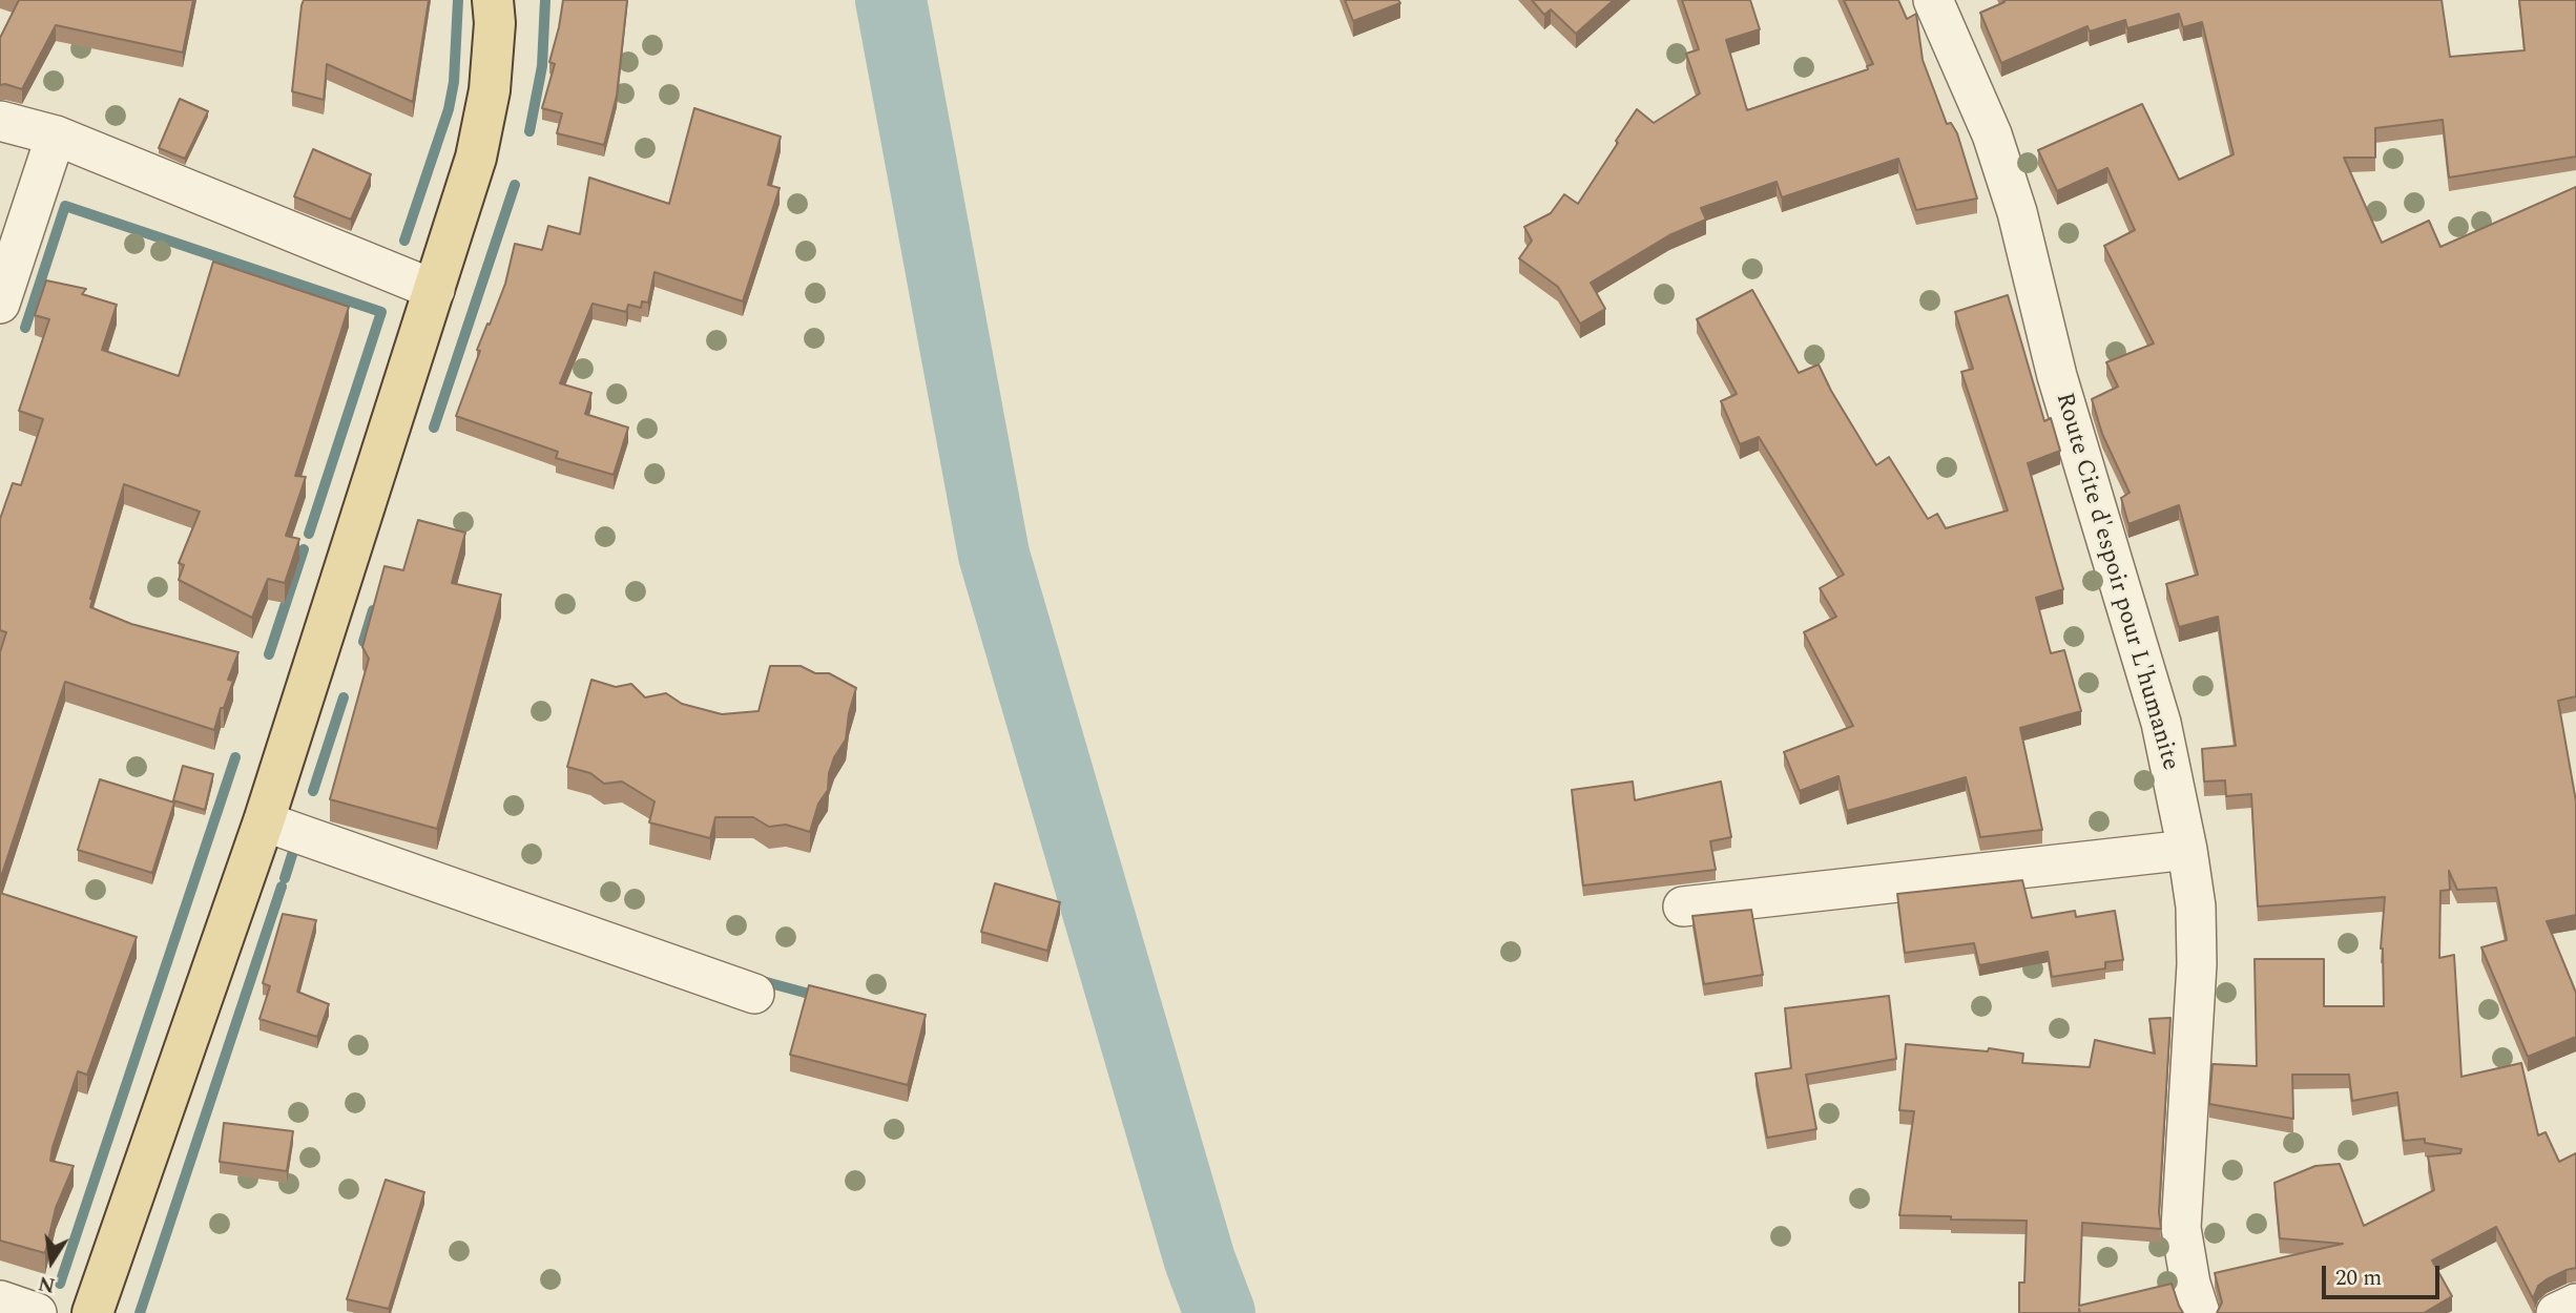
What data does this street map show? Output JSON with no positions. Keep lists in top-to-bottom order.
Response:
{
  "streets": {
    "street": ["Route Cite d'espoir pour L'humanite"]
  },
  "scale_bar": "20 m",
  "north": "bottom"
}
